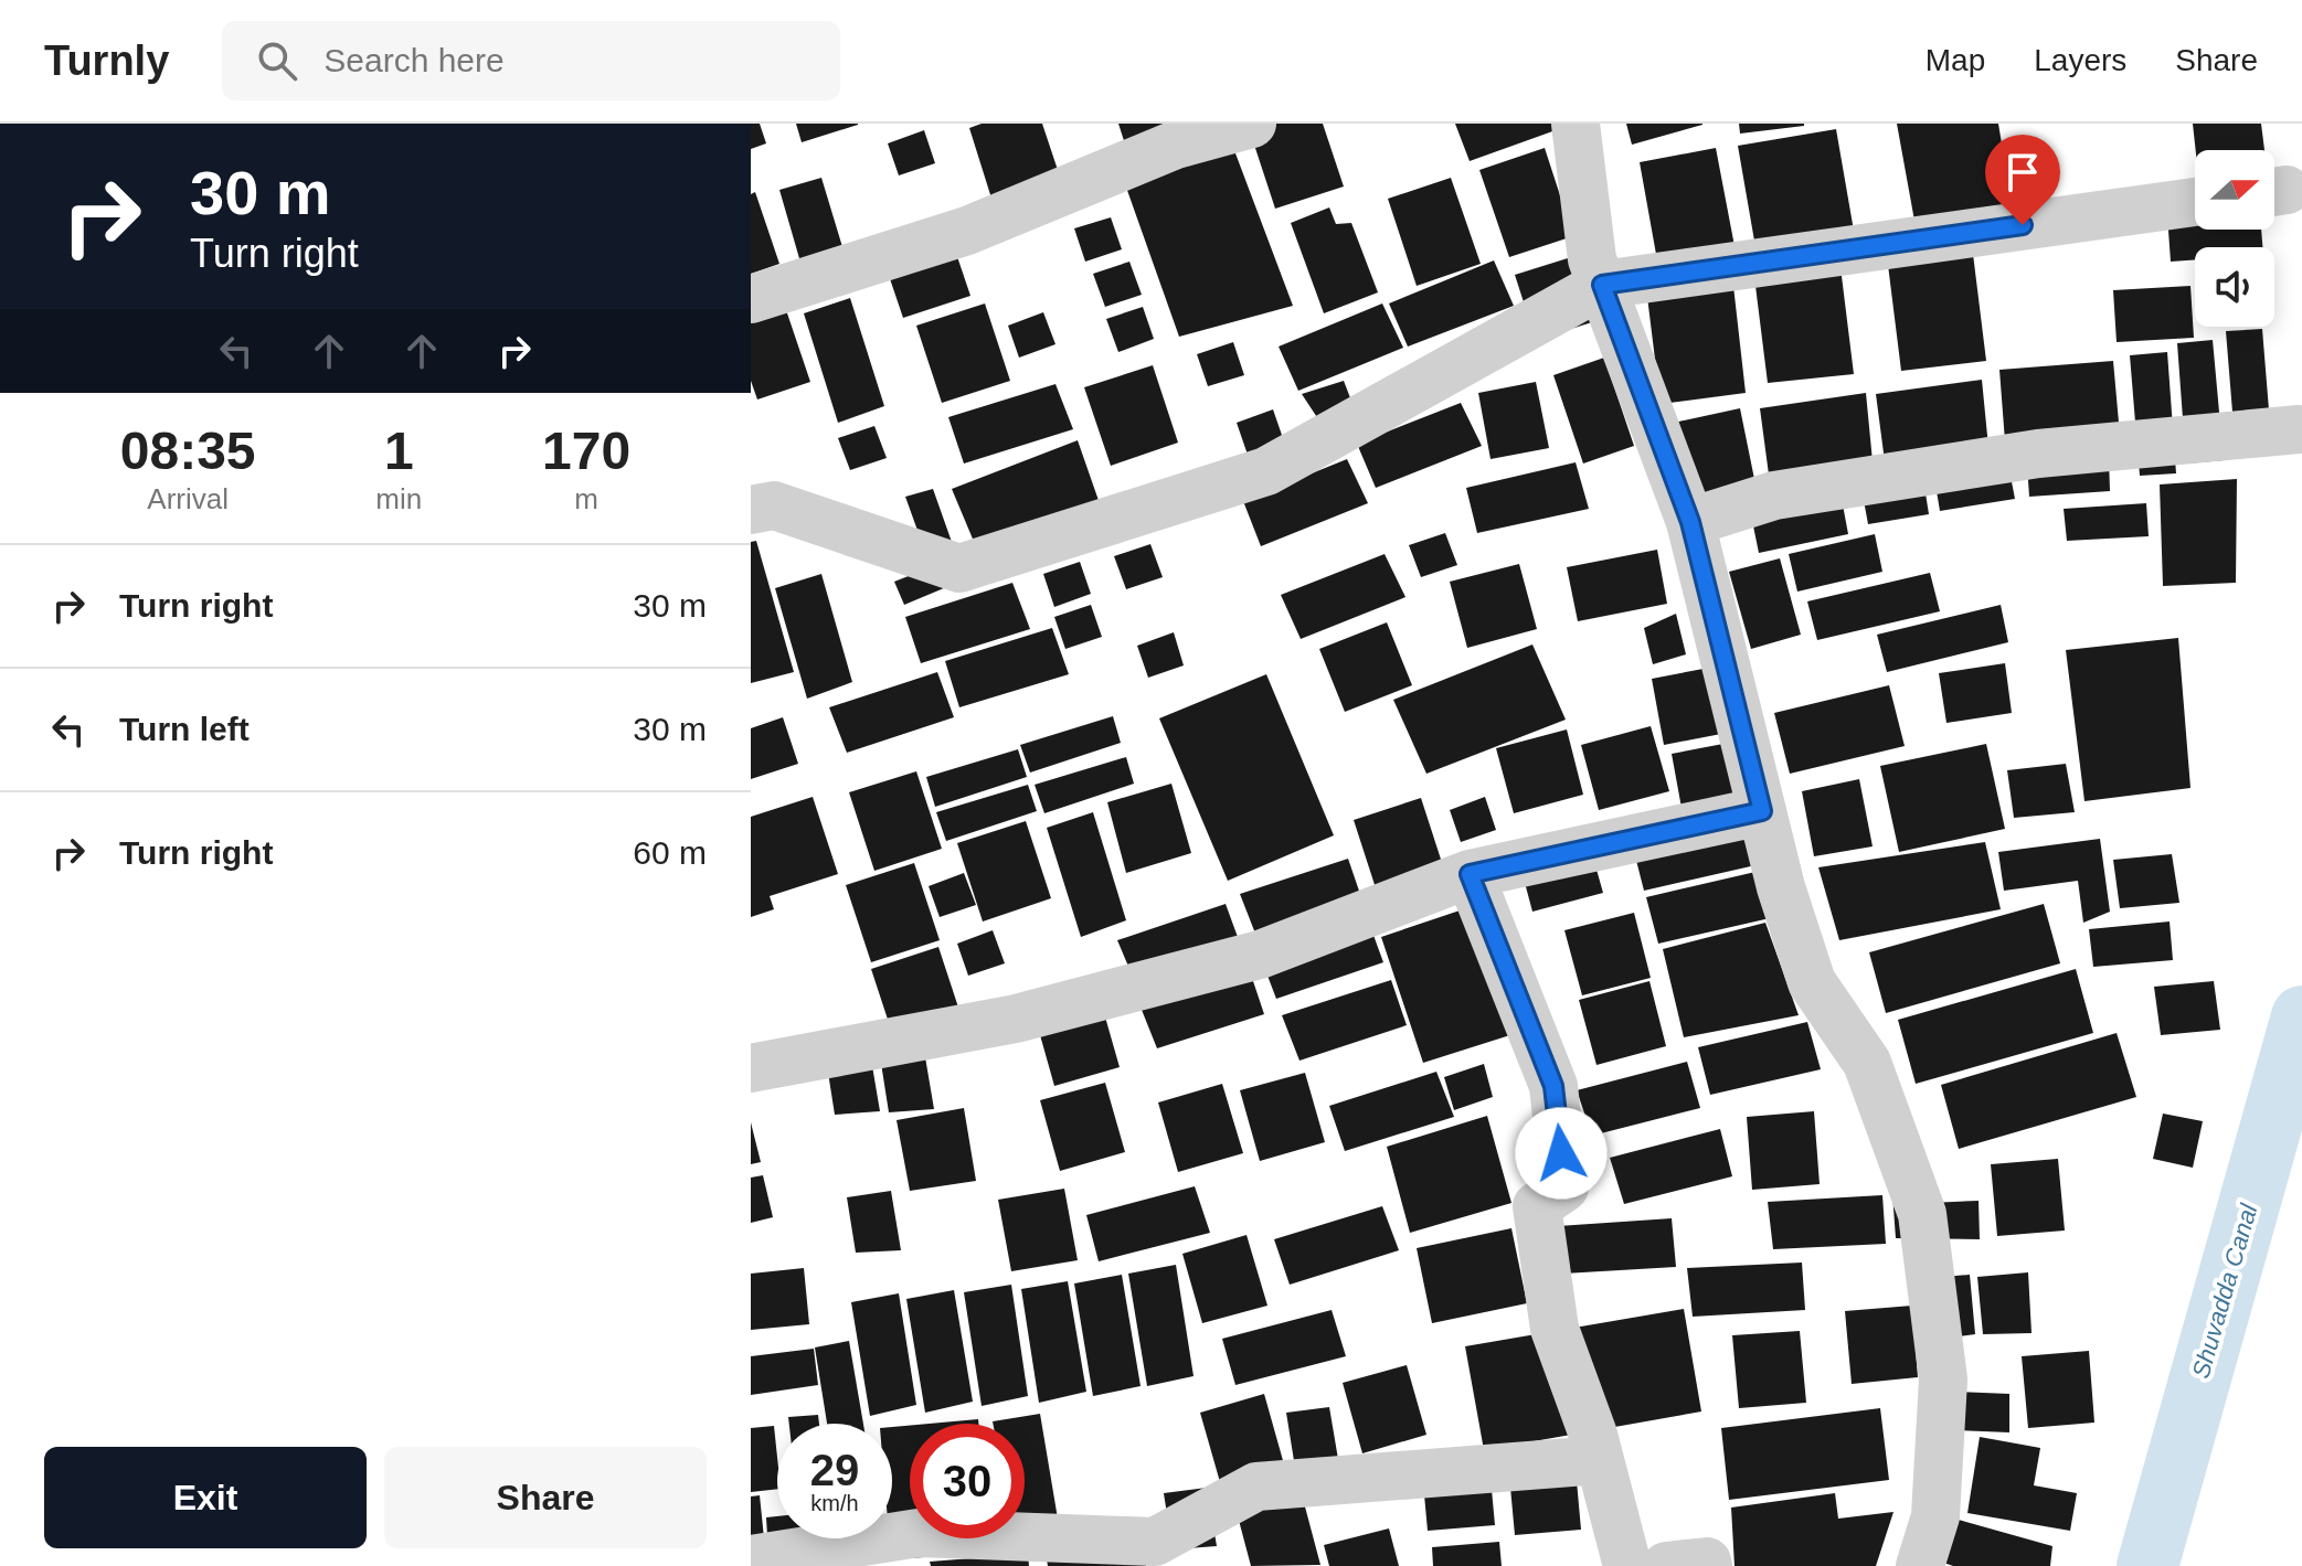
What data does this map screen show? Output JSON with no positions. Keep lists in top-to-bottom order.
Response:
{
  "water": ["Shuvadda Canal"],
  "north": "right",
  "page": {
    "header": "Turnly",
    "search": "Search here",
    "nav": ["Map", "Layers", "Share"],
    "turn": ["30 m", "Turn right"],
    "eta": [
      "08:35",
      "Arrival",
      "1",
      "min",
      "170",
      "m"
    ],
    "list": [
      {
        "name": "Turn right",
        "value": "30 m"
      },
      {
        "name": "Turn left",
        "value": "30 m"
      },
      {
        "name": "Turn right",
        "value": "60 m"
      }
    ],
    "speed": "29 km/h",
    "limit": "30",
    "buttons": ["Exit", "Share"]
  }
}
